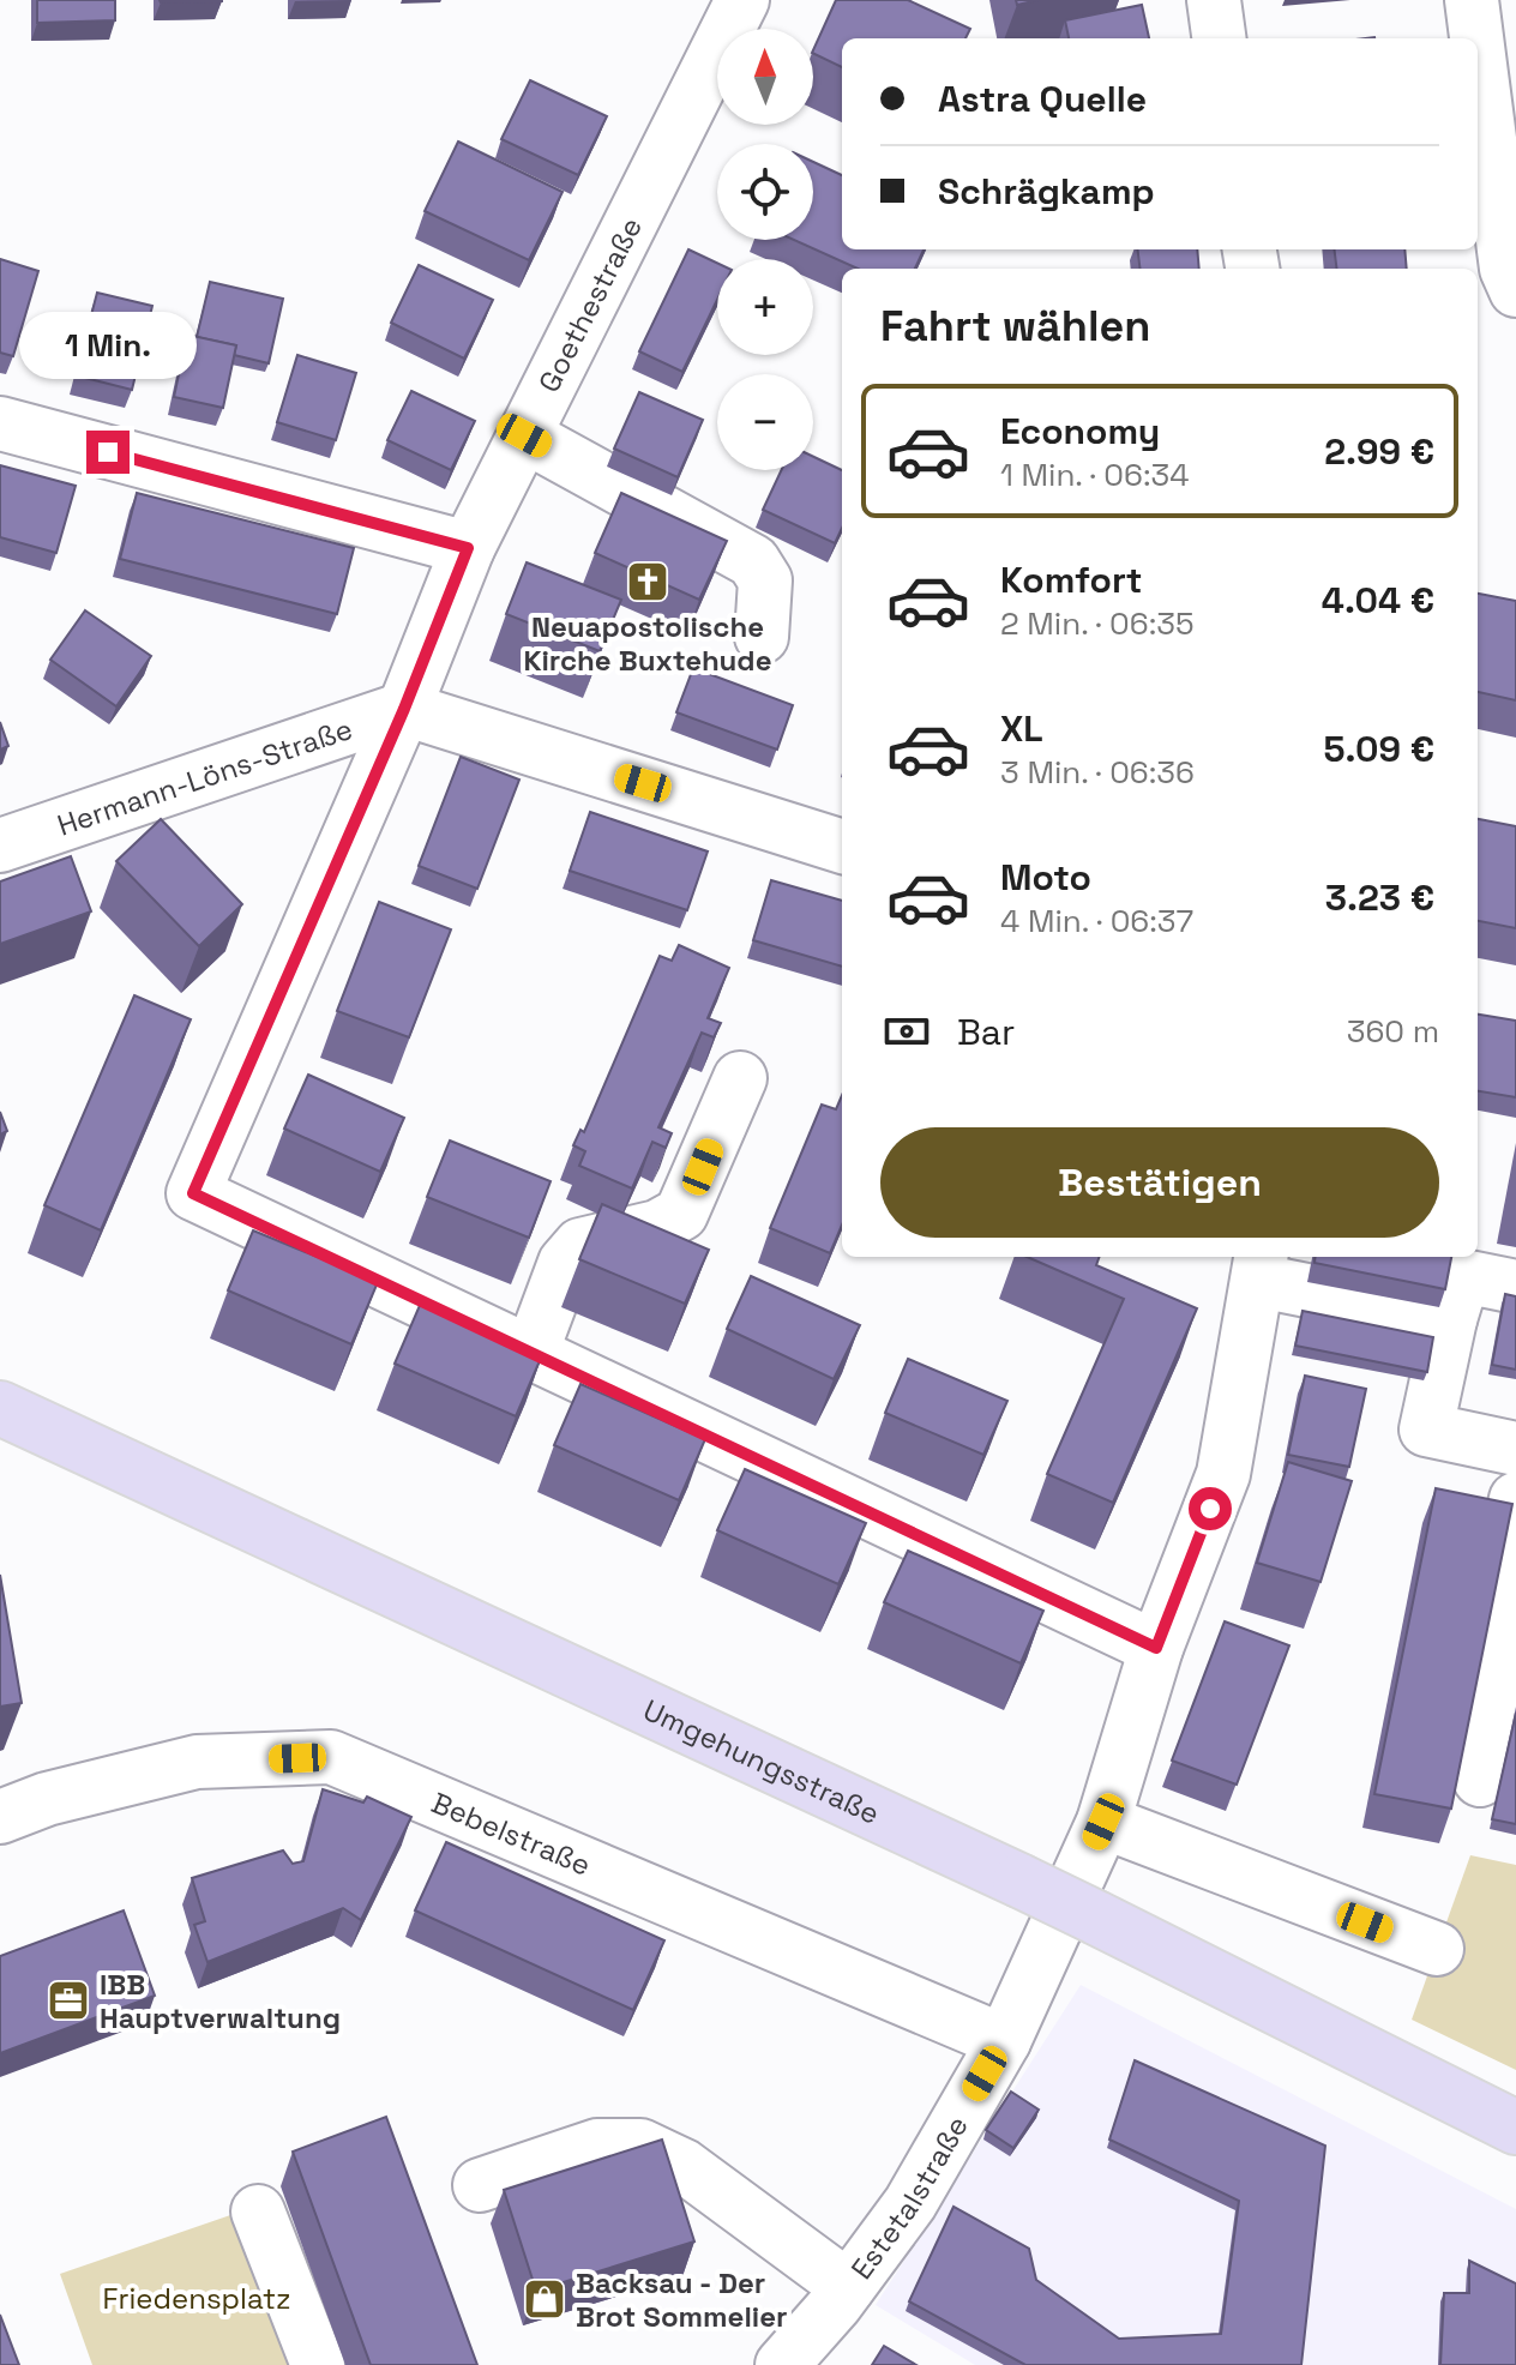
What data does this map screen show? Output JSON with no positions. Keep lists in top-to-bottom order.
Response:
{
  "streets": {
    "main road": ["Umgehungsstraße"],
    "street": [
      "Goethestraße",
      "Hermann-Löns-Straße",
      "Bebelstraße",
      "Estetalstraße"
    ]
  },
  "crossings": [
    ["Goethestraße", "Hermann-Löns-Straße"],
    ["Bebelstraße", "Estetalstraße"]
  ],
  "parks": ["Friedensplatz"],
  "places": {
    "church": ["Neuapostolische Kirche Buxtehude"],
    "office": ["IBB Hauptverwaltung"],
    "shop": ["Backsau - Der Brot Sommelier"]
  },
  "north": "top",
  "page": {
    "map_buttons": ["+", "−"],
    "banner": ["Astra Quelle", "Schrägkamp"],
    "heading": "Fahrt wählen",
    "bubble": "1 Min.",
    "list": [
      {
        "name": "Economy",
        "note": "1 Min. · 06:34",
        "value": "2.99 €"
      },
      {
        "name": "Komfort",
        "note": "2 Min. · 06:35",
        "value": "4.04 €"
      },
      {
        "name": "XL",
        "note": "3 Min. · 06:36",
        "value": "5.09 €"
      },
      {
        "name": "Moto",
        "note": "4 Min. · 06:37",
        "value": "3.23 €"
      }
    ],
    "pay": ["Bar", "360 m"],
    "buttons": "Bestätigen"
  }
}
